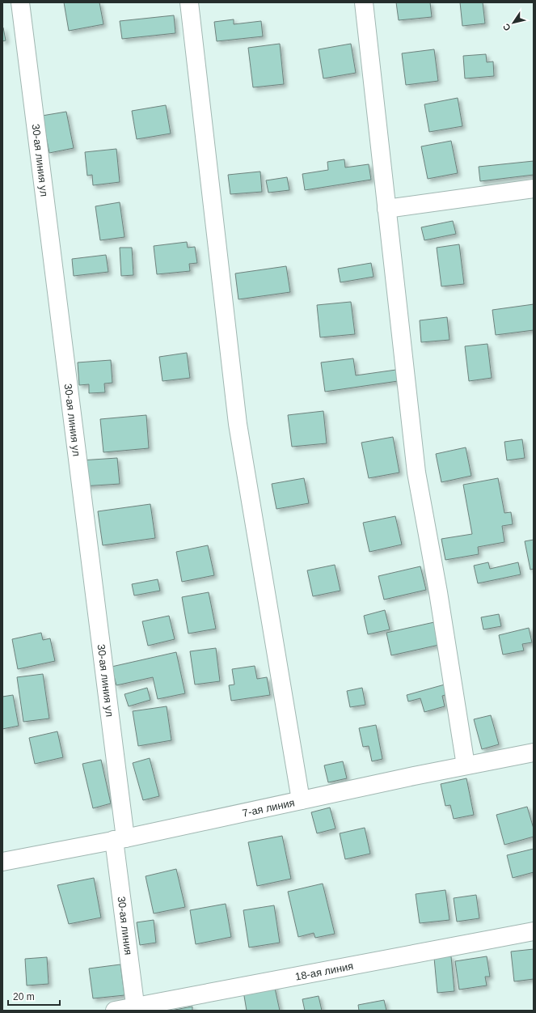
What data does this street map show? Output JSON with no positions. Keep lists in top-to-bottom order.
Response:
{
  "streets": {
    "street": [
      "30-ая линия ул",
      "7-ая линия",
      "30-ая линия",
      "18-ая линия"
    ]
  },
  "crossings": [
    ["30-ая линия ул", "7-ая линия"],
    ["30-ая линия ул", "30-ая линия"],
    ["7-ая линия", "30-ая линия"],
    ["30-ая линия", "18-ая линия"]
  ],
  "scale_bar": "20 m",
  "north": "bottom left"
}
